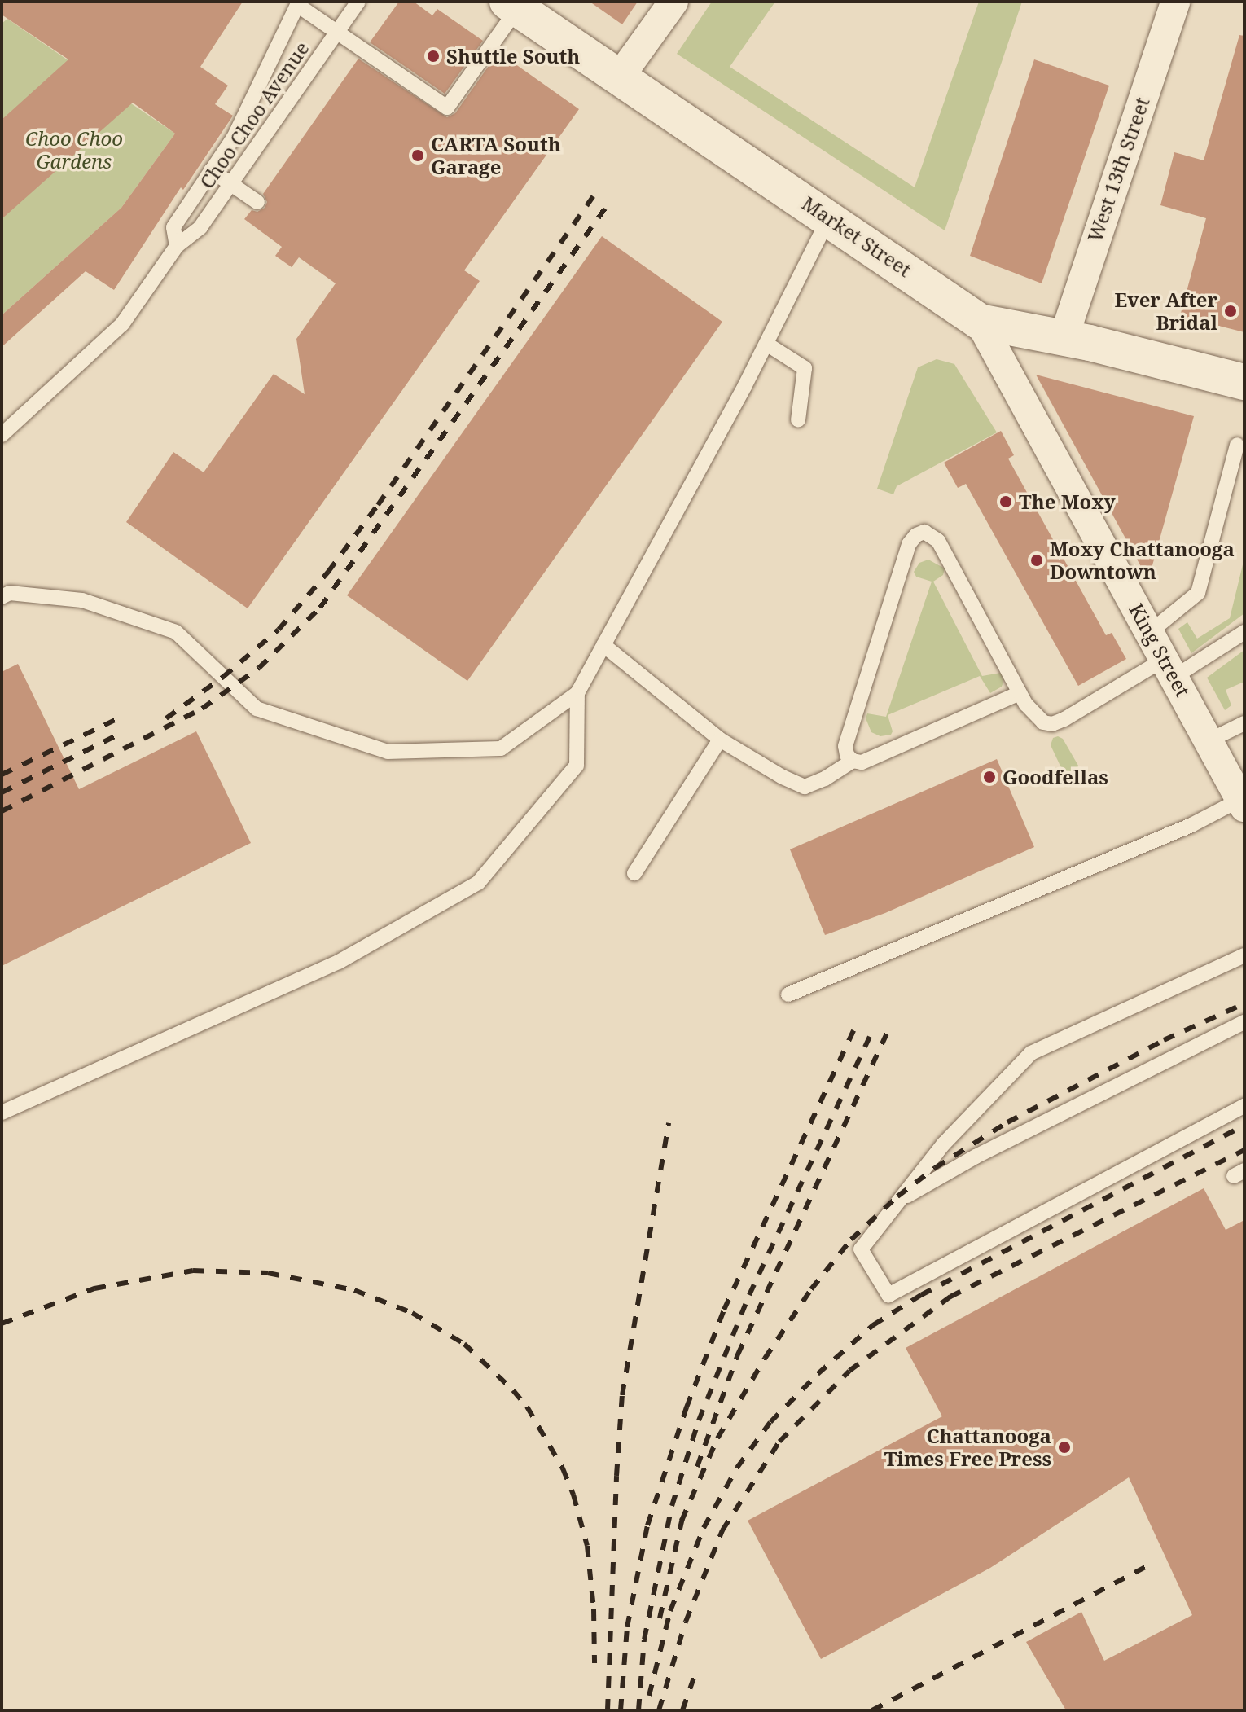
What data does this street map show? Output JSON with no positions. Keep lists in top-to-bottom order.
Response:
{
  "streets": {
    "main road": ["Market Street"],
    "street": ["West 13th Street", "King Street"],
    "lane": ["Choo Choo Avenue"]
  },
  "crossings": [
    ["West 13th Street", "Market Street"],
    ["Market Street", "King Street"]
  ],
  "parks": ["Choo Choo Gardens"],
  "places": [
    "Shuttle South",
    "CARTA South Garage",
    "Ever After Bridal",
    "The Moxy",
    "Moxy Chattanooga Downtown",
    "Goodfellas",
    "Chattanooga Times Free Press"
  ]
}
